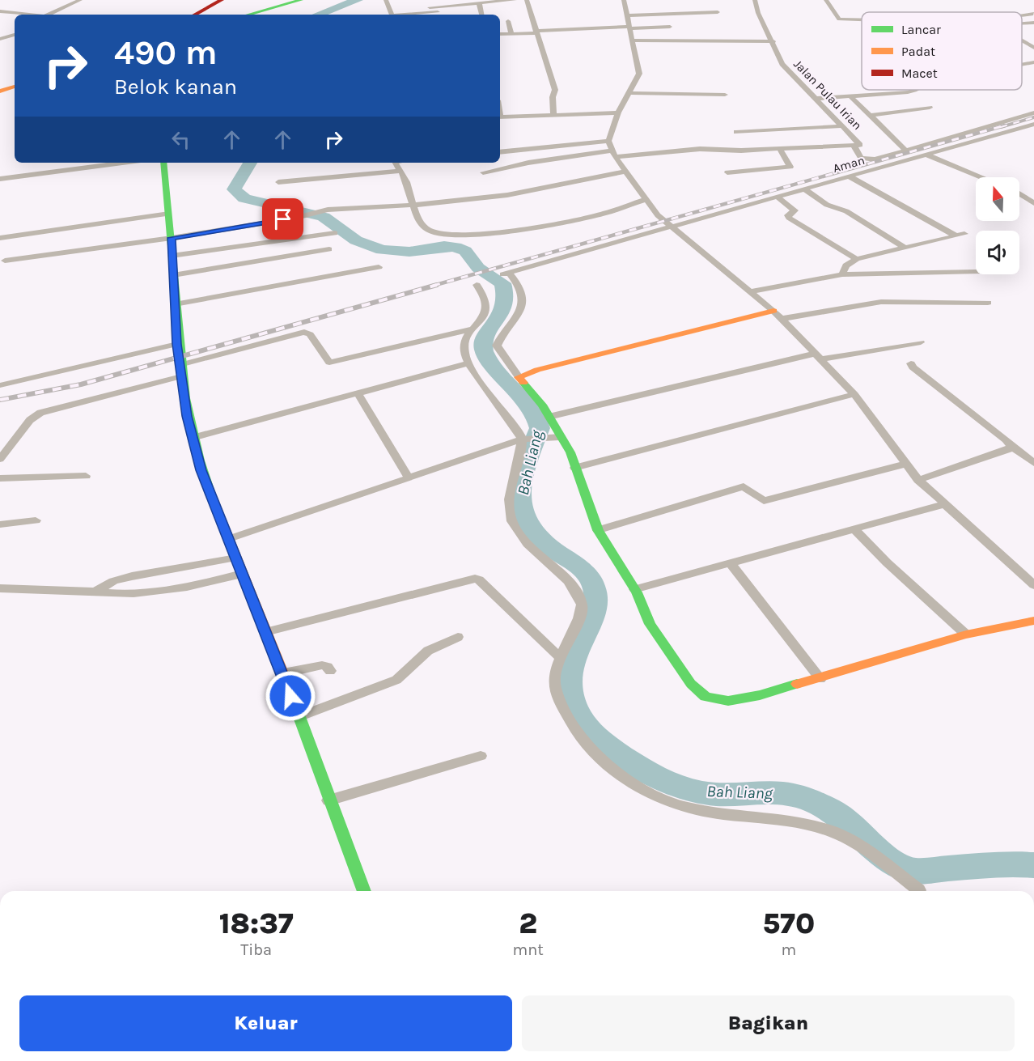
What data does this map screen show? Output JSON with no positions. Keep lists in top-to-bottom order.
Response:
{
  "streets": {
    "street": ["Jalan Pulau Irian", "Aman"]
  },
  "water": ["Bah Liang"],
  "legend": ["Lancar", "Padat", "Macet"],
  "north": "top",
  "page": {
    "turn": ["490 m", "Belok kanan"],
    "eta": [
      "18:37",
      "Tiba",
      "2",
      "mnt",
      "570",
      "m"
    ],
    "buttons": ["Keluar", "Bagikan"]
  }
}
